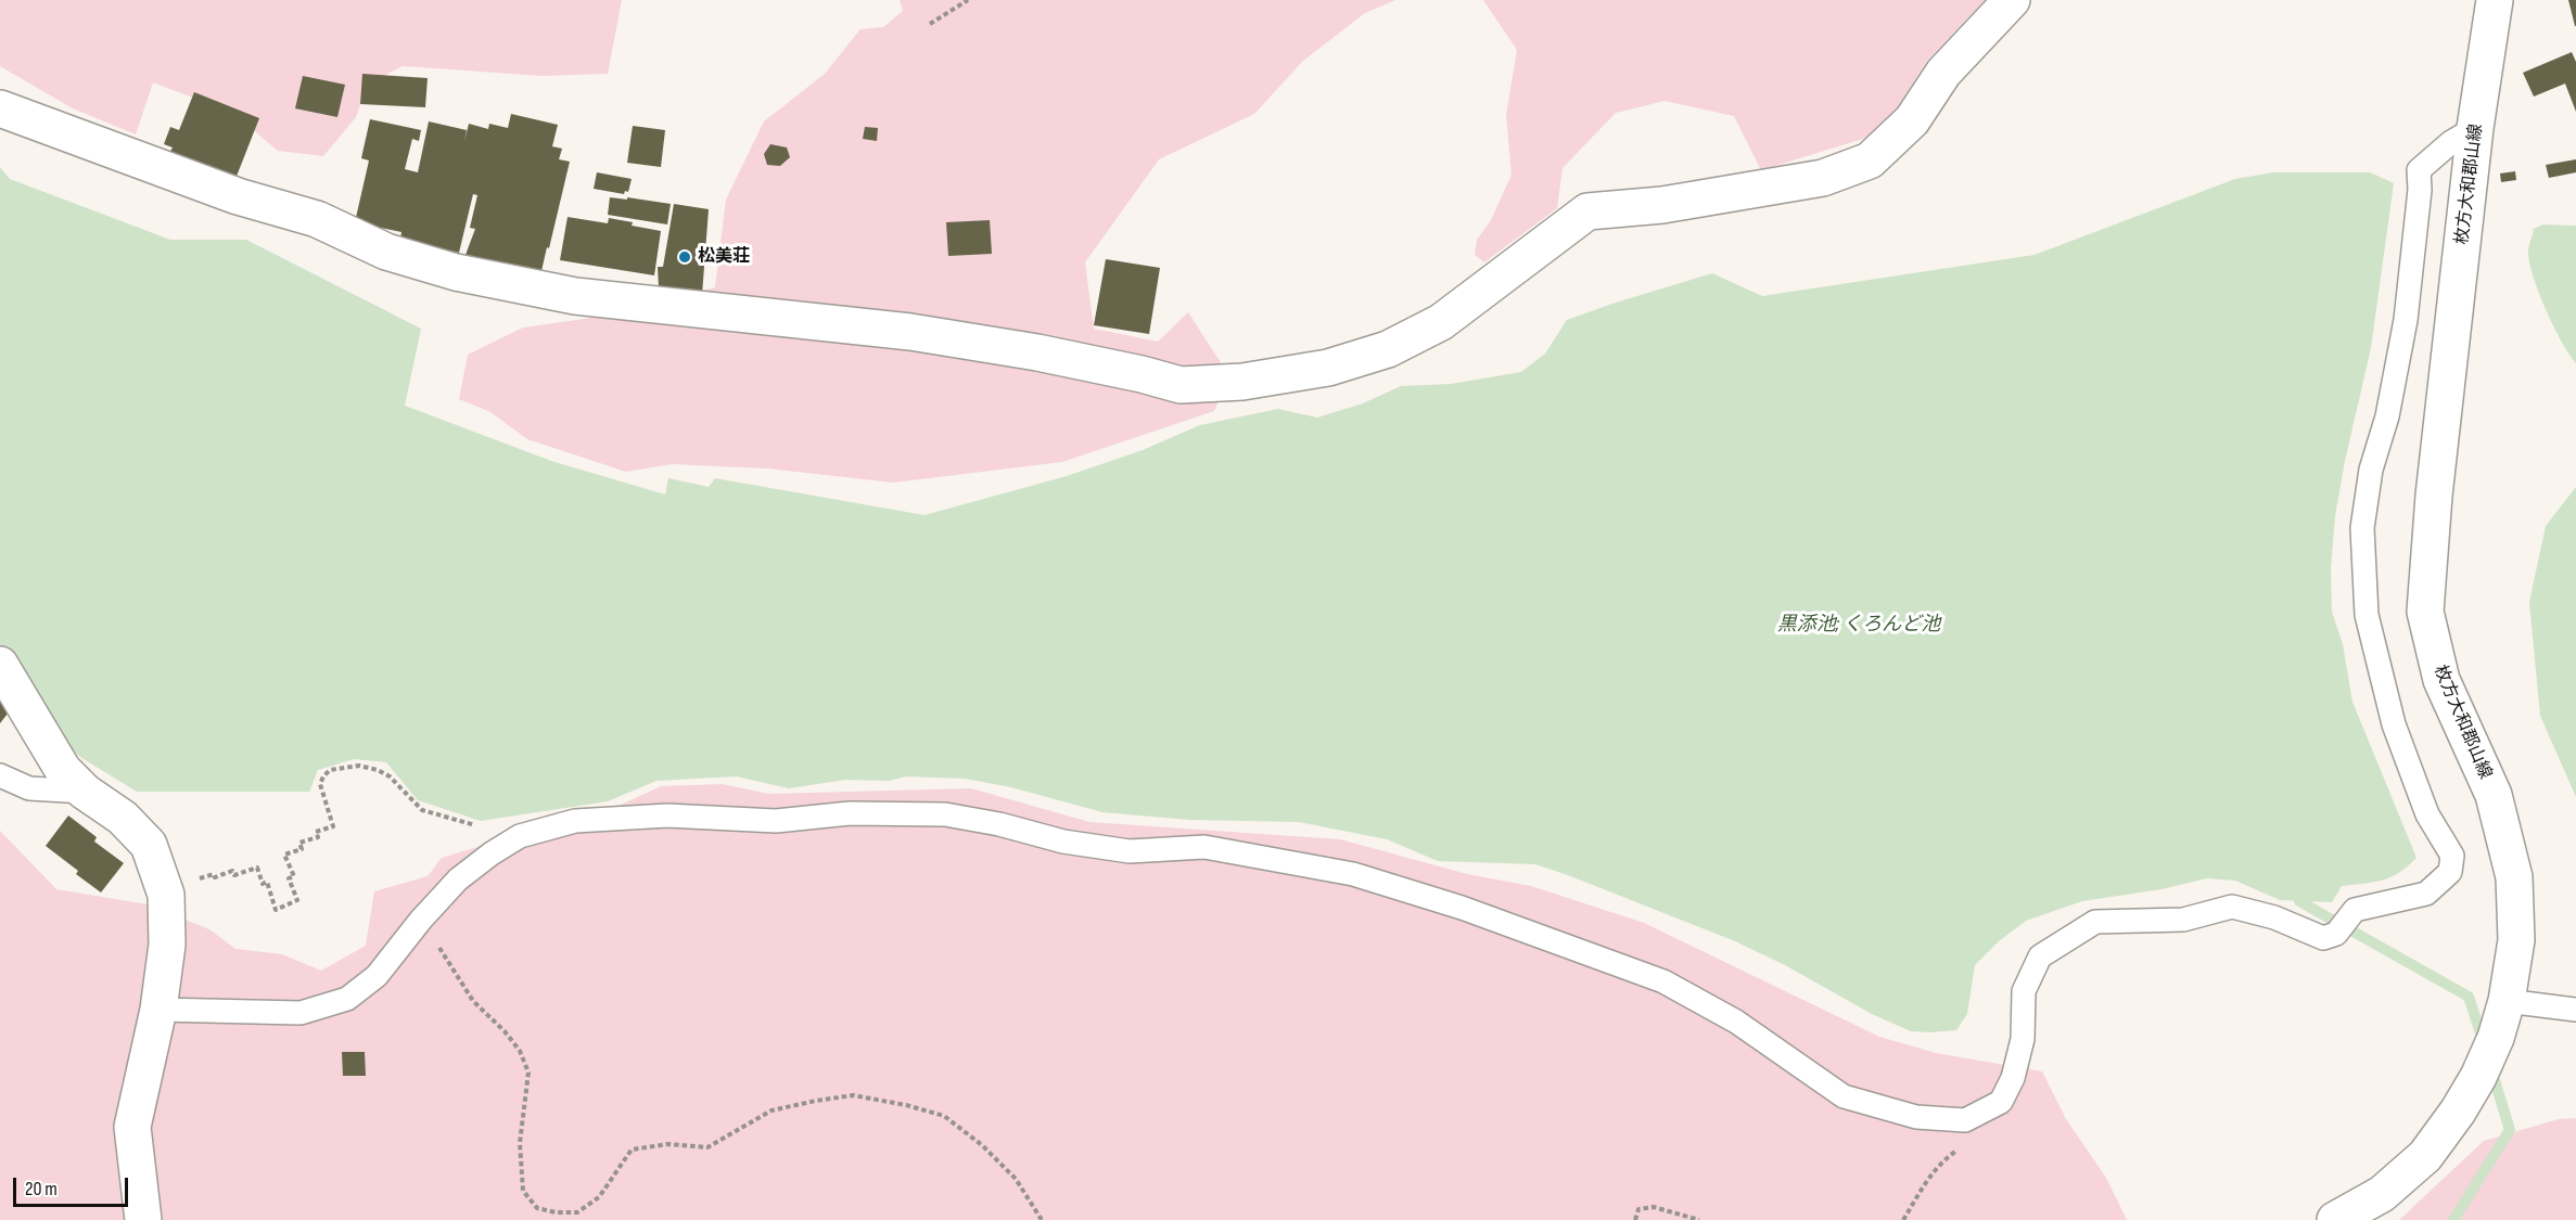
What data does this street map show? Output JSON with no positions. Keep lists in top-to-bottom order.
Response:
{
  "streets": {
    "street": ["枚方大和郡山線"]
  },
  "water": ["黒添池; くろんど池"],
  "places": ["松美荘"],
  "scale_bar": "20 m"
}
